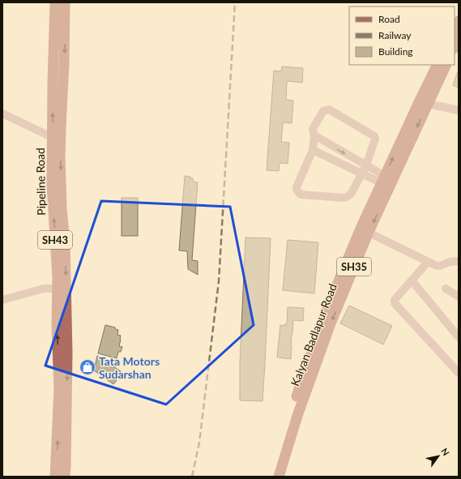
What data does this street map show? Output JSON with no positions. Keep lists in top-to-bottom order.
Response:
{
  "streets": {
    "main road": [
      "Pipeline Road",
      "SH43",
      "SH35",
      "Kalyan Badlapur Road"
    ]
  },
  "places": {
    "shop": ["Tata Motors Sudarshan"]
  },
  "legend": ["Road", "Railway", "Building"],
  "north": "top right"
}
